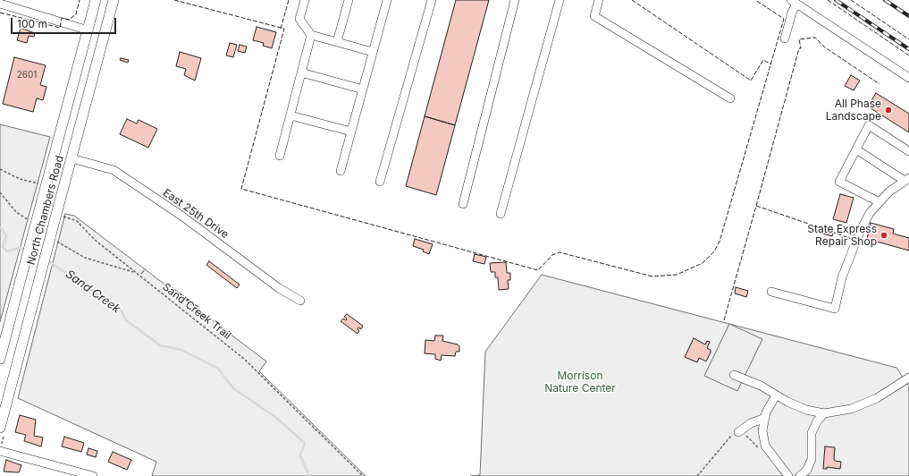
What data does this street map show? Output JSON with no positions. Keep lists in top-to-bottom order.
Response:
{
  "streets": {
    "main road": ["North Chambers Road"],
    "street": ["East 25th Drive"],
    "path": ["Sand Creek Trail"]
  },
  "crossings": [
    ["North Chambers Road", "East 25th Drive"]
  ],
  "water": ["Sand Creek"],
  "parks": ["Morrison Nature Center"],
  "places": ["All Phase Landscape", "State Express Repair Shop"],
  "house_numbers": ["2601"],
  "scale_bar": "100 m"
}
